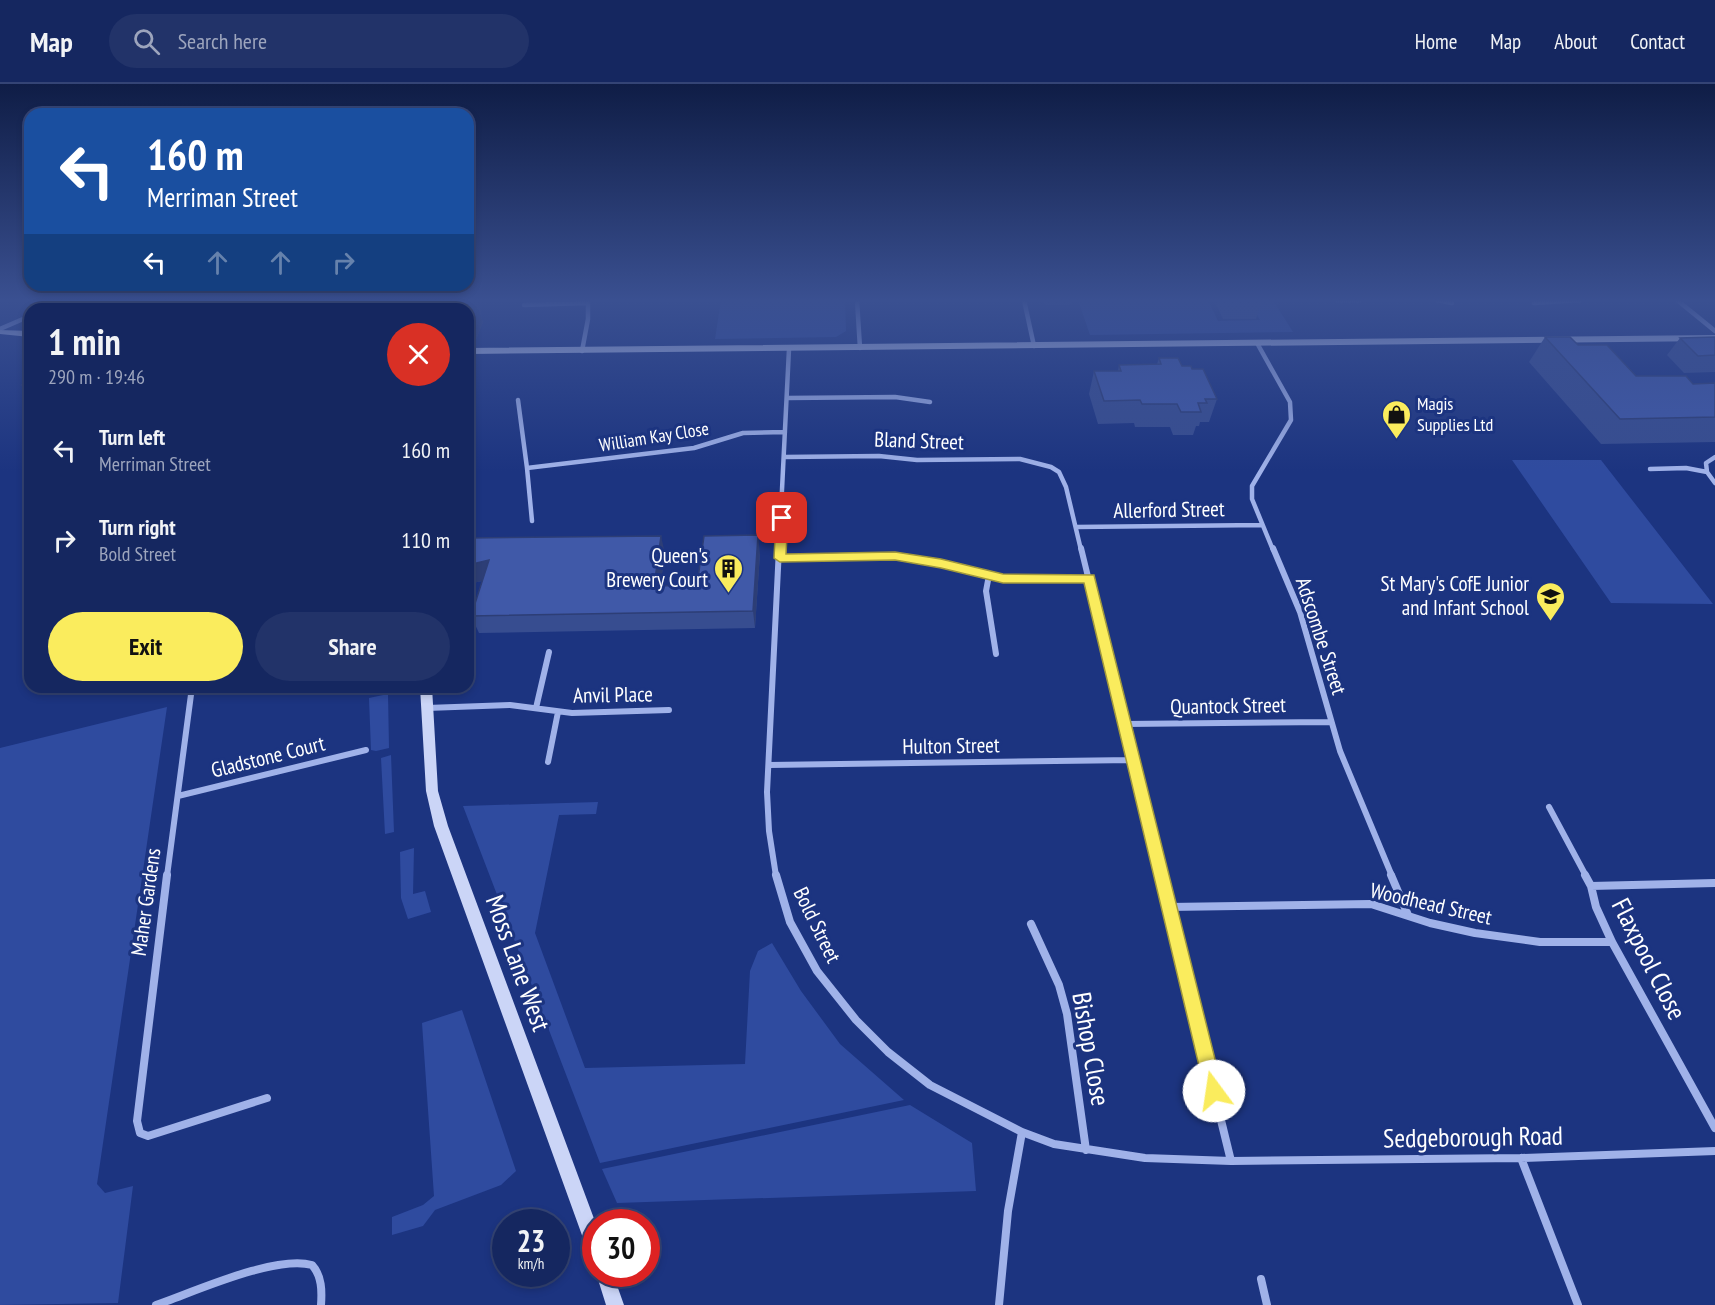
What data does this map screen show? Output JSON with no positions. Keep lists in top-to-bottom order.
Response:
{
  "streets": {
    "street": [
      "William Kay Close",
      "Bland Street",
      "Allerford Street",
      "Adscombe Street",
      "Anvil Place",
      "Quantock Street",
      "Hulton Street",
      "Gladstone Court",
      "Maher Gardens",
      "Woodhead Street",
      "Bold Street",
      "Flaxpool Close",
      "Moss Lane West",
      "Bishop Close",
      "Sedgeborough Road"
    ]
  },
  "crossings": [
    ["William Kay Close", "Bold Street"],
    ["Bland Street", "Allerford Street"],
    ["Bland Street", "Bold Street"],
    ["Allerford Street", "Adscombe Street"],
    ["Adscombe Street", "Quantock Street"],
    ["Adscombe Street", "Woodhead Street"],
    ["Anvil Place", "Moss Lane West"],
    ["Hulton Street", "Bold Street"],
    ["Gladstone Court", "Maher Gardens"],
    ["Woodhead Street", "Flaxpool Close"],
    ["Bold Street", "Bishop Close"],
    ["Bold Street", "Sedgeborough Road"]
  ],
  "places": {
    "shop": ["Magis Supplies Ltd"],
    "building": ["Queen's Brewery Court"],
    "school or university": ["St Mary's CofE Junior and Infant School"]
  },
  "page": {
    "header": "Map",
    "search": "Search here",
    "nav": [
      "Home",
      "Map",
      "About",
      "Contact"
    ],
    "turn": ["160 m", "Merriman Street"],
    "heading": ["1 min", "290 m · 19:46"],
    "list": [
      {
        "name": "Turn left",
        "note": "Merriman Street",
        "value": "160 m"
      },
      {
        "name": "Turn right",
        "note": "Bold Street",
        "value": "110 m"
      }
    ],
    "buttons": ["Exit", "Share"],
    "speed": "23 km/h",
    "limit": "30"
  }
}
